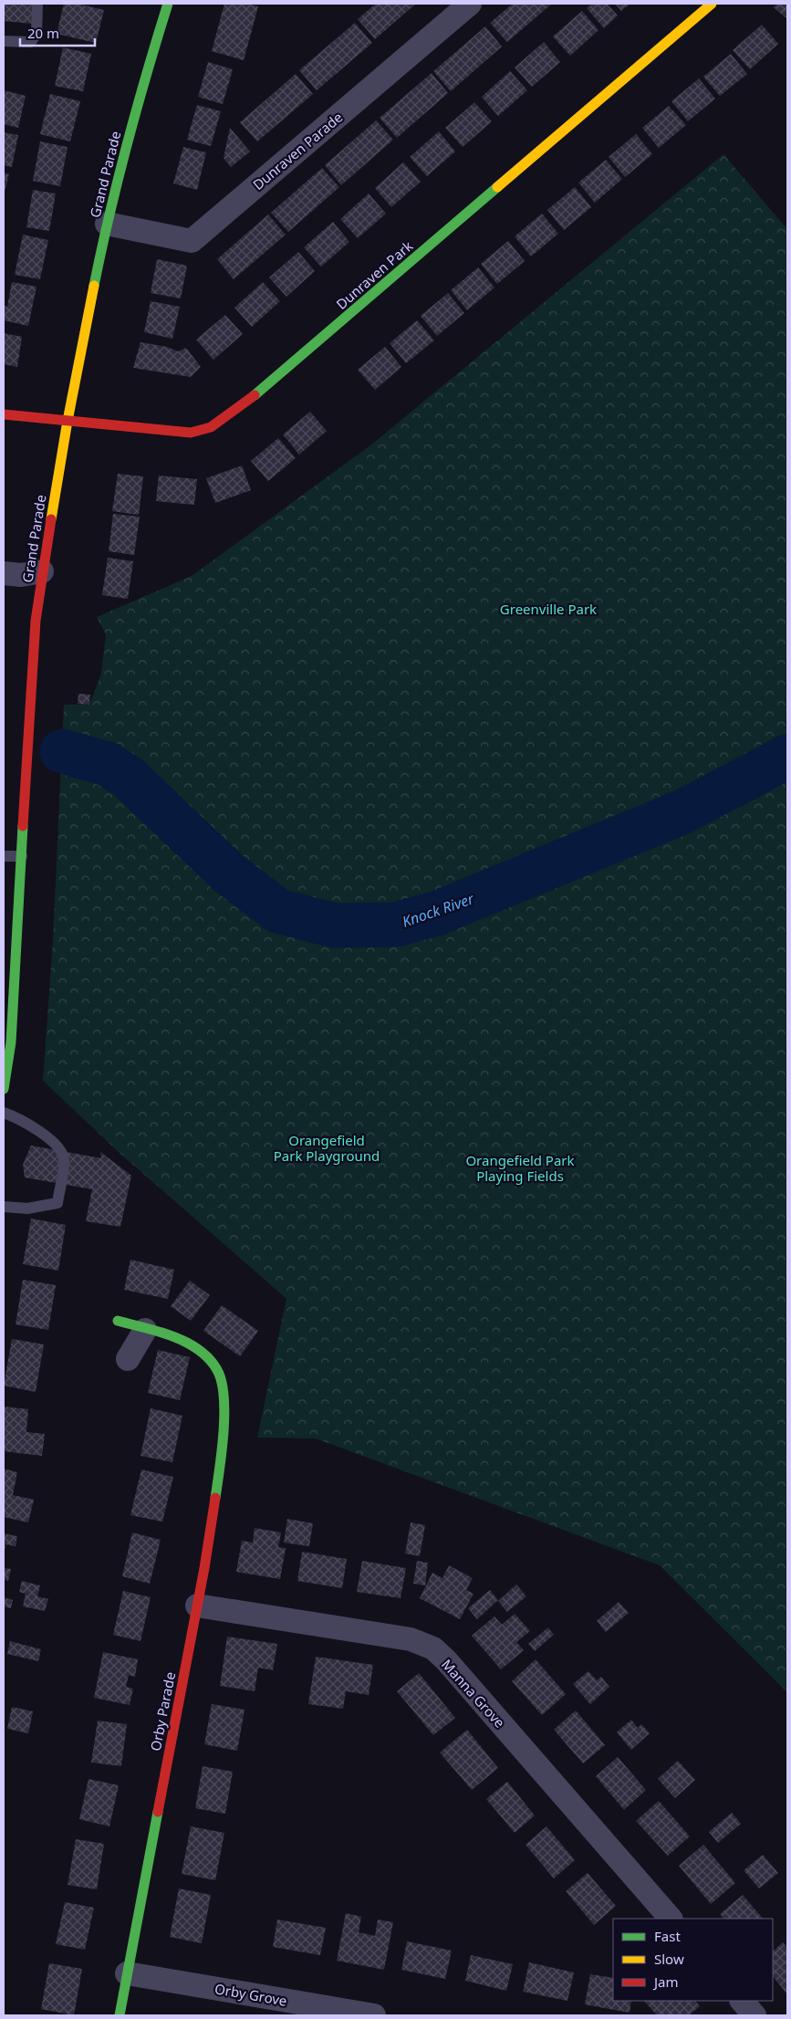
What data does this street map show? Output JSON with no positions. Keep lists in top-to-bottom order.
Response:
{
  "streets": {
    "street": [
      "Dunraven Parade",
      "Grand Parade",
      "Dunraven Park",
      "Manna Grove",
      "Orby Parade",
      "Orby Grove"
    ]
  },
  "crossings": [
    ["Dunraven Parade", "Grand Parade"],
    ["Grand Parade", "Dunraven Park"],
    ["Manna Grove", "Orby Parade"],
    ["Orby Parade", "Orby Grove"]
  ],
  "water": ["Knock River"],
  "parks": ["Greenville Park", "Orangefield Park Playground", "Orangefield Park Playing Fields"],
  "legend": ["Fast", "Slow", "Jam"],
  "scale_bar": "20 m"
}
